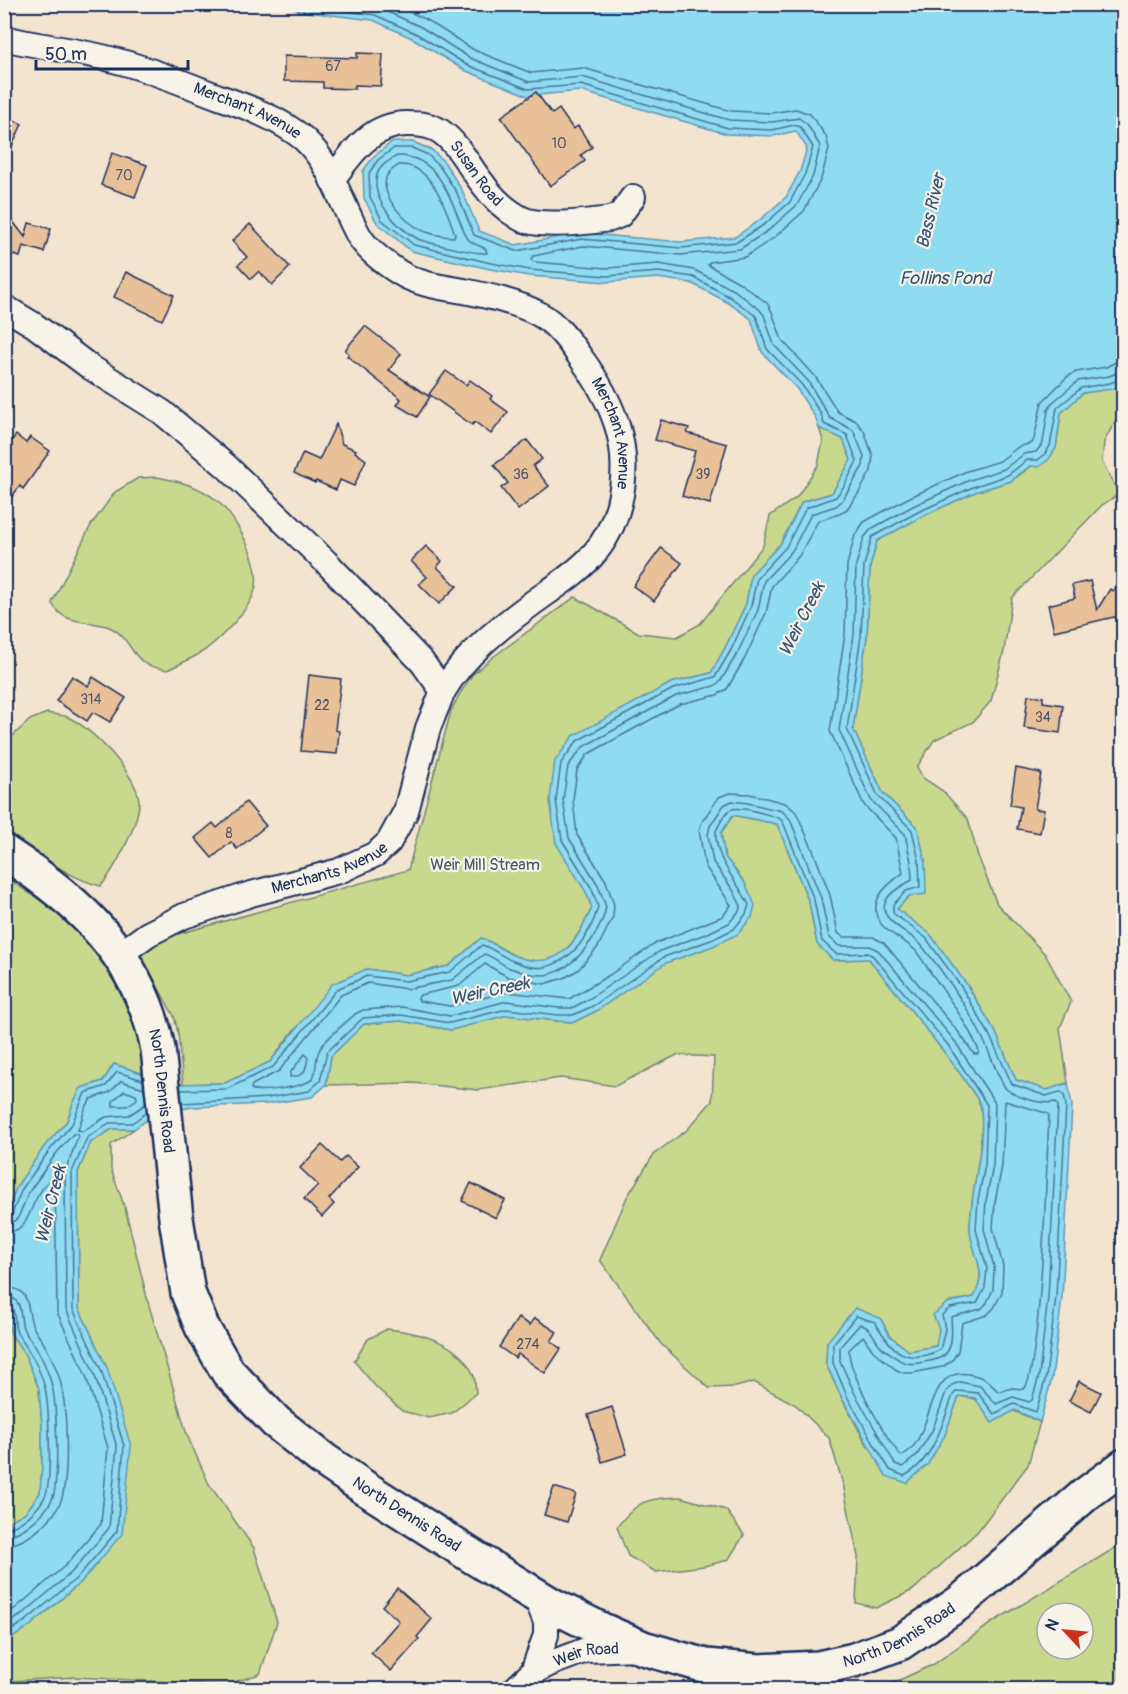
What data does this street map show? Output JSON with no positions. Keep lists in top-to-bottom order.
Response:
{
  "streets": {
    "main road": ["North Dennis Road"],
    "street": [
      "Merchant Avenue",
      "Susan Road",
      "Merchants Avenue",
      "Weir Road"
    ]
  },
  "crossings": [
    ["Merchant Avenue", "Susan Road"],
    ["Merchant Avenue", "Merchants Avenue"],
    ["Merchants Avenue", "North Dennis Road"],
    ["North Dennis Road", "Weir Road"]
  ],
  "water": ["Bass River", "Follins Pond", "Weir Creek"],
  "parks": ["Weir Mill Stream"],
  "house_numbers": [
    "67",
    "10",
    "70",
    "36",
    "39",
    "314",
    "22",
    "34",
    "8",
    "274"
  ],
  "scale_bar": "50 m",
  "north": "top left"
}
